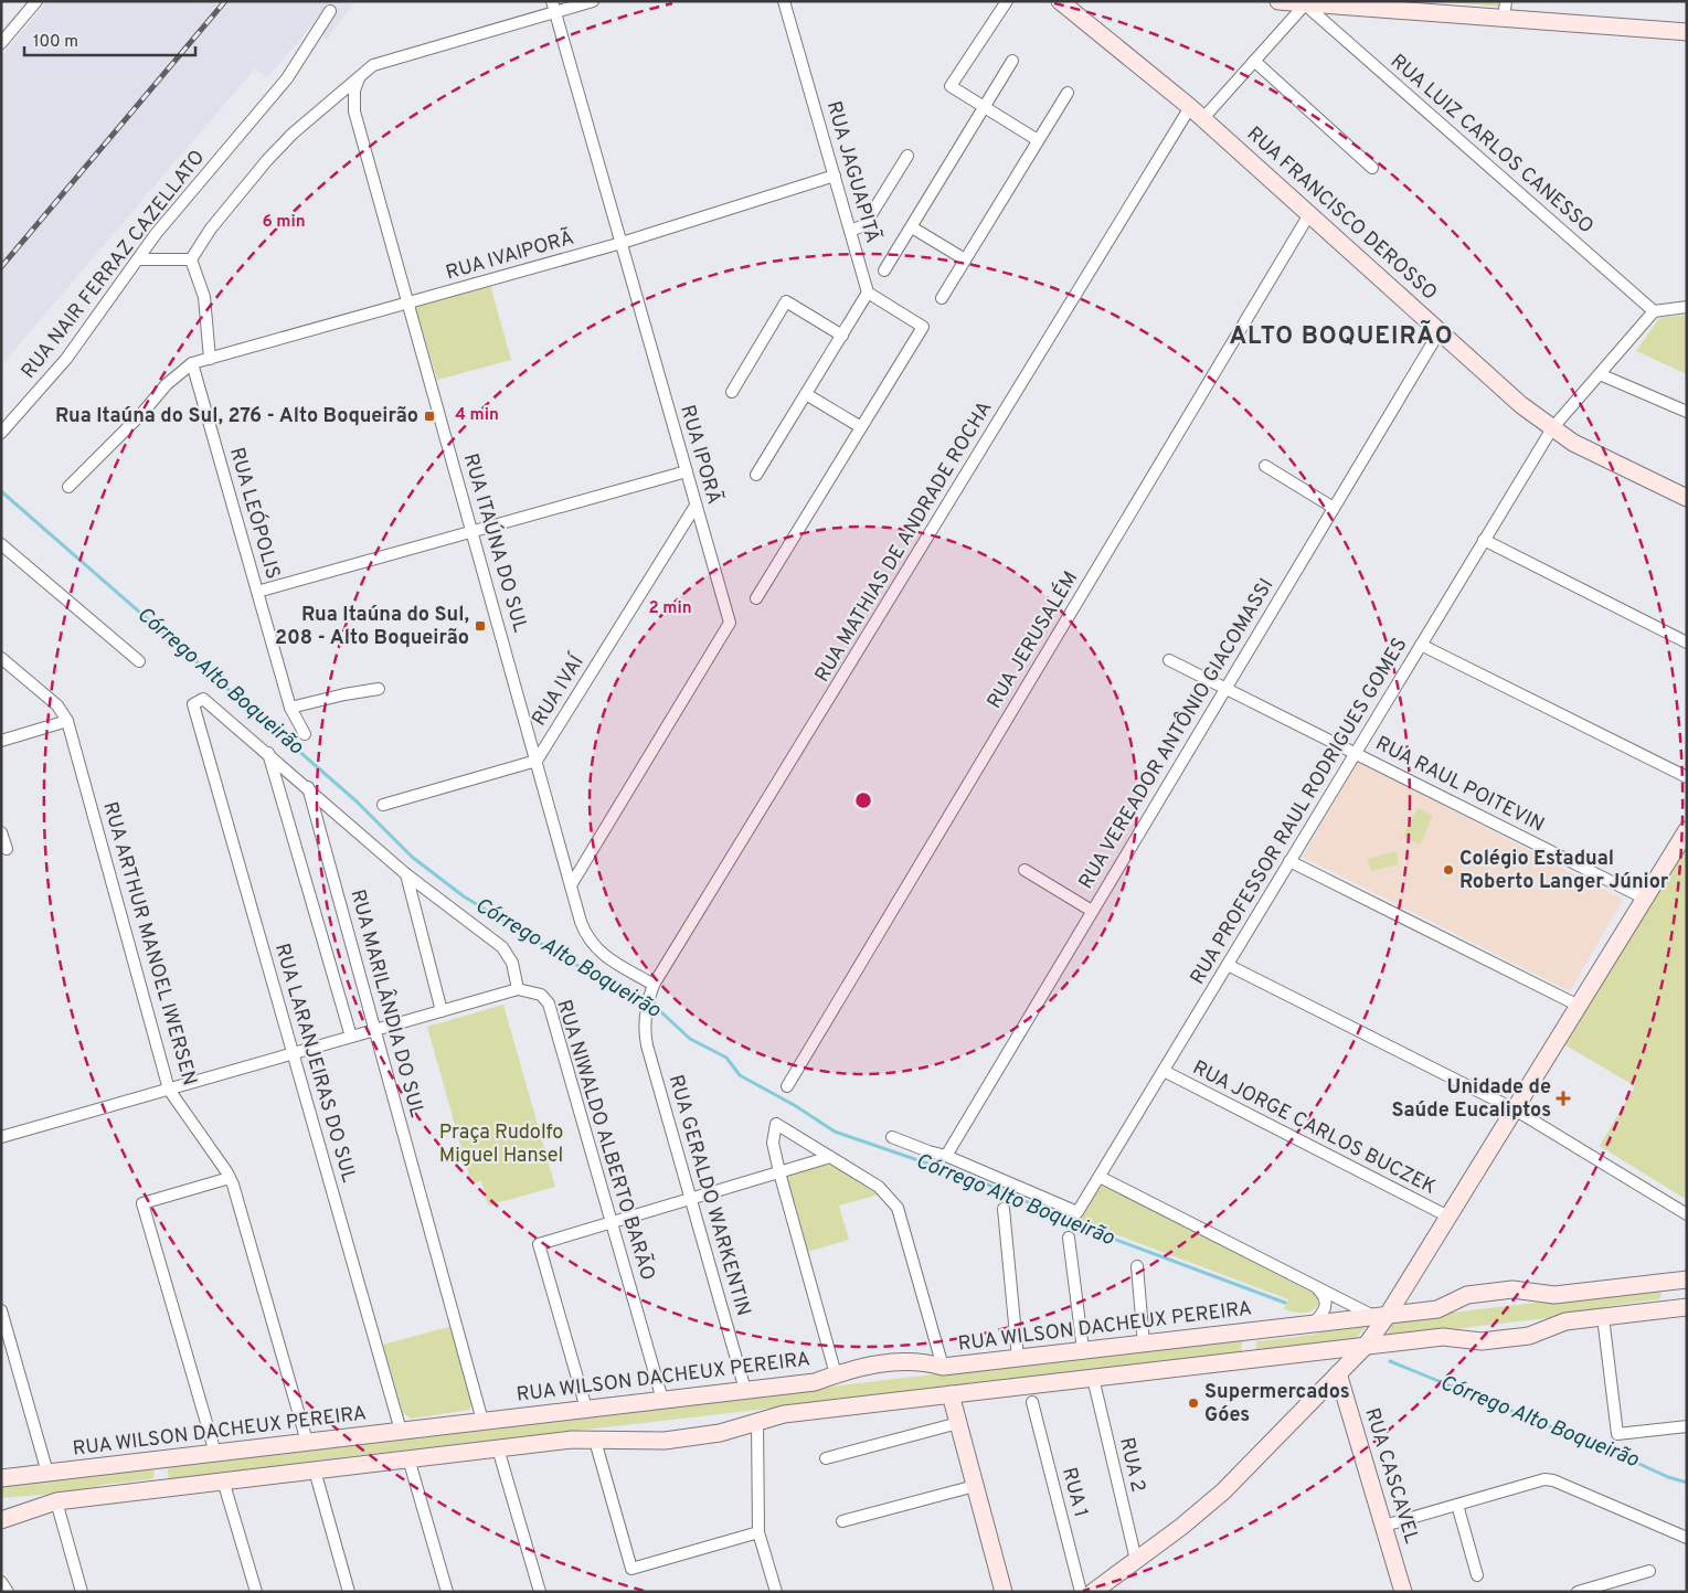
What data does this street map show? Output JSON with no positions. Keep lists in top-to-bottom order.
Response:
{
  "streets": {
    "main road": ["RUA FRANCISCO DEROSSO", "RUA WILSON DACHEUX PEREIRA", "RUA CASCAVEL"],
    "street": [
      "RUA LUIZ CARLOS CANESSO",
      "RUA JAGUAPITÃ",
      "RUA IVAIPORÃ",
      "RUA NAIR FERRAZ CAZELLATO",
      "RUA IPORÃ",
      "RUA LEÓPOLIS",
      "RUA MATHIAS DE ANDRADE ROCHA",
      "RUA ITAÚNA DO SUL",
      "RUA JERUSALÉM",
      "RUA IVAÍ",
      "RUA VEREADOR ANTÔNIO GIACOMASSI",
      "RUA RAUL POITEVIN",
      "RUA PROFESSOR RAUL RODRIGUES GOMES",
      "RUA ARTHUR MANOEL IWERSEN",
      "RUA MARILÂNDIA DO SUL",
      "RUA LARANJEIRAS DO SUL",
      "RUA JORGE CARLOS BUCZEK",
      "RUA NIWALDO ALBERTO BARÃO",
      "RUA GERALDO WARKENTIN",
      "RUA 2",
      "RUA 1"
    ]
  },
  "crossings": [
    ["RUA LUIZ CARLOS CANESSO", "RUA MATHIAS DE ANDRADE ROCHA"],
    ["RUA LUIZ CARLOS CANESSO", "RUA PROFESSOR RAUL RODRIGUES GOMES"],
    ["RUA JAGUAPITÃ", "RUA IVAIPORÃ"],
    ["RUA FRANCISCO DEROSSO", "RUA MATHIAS DE ANDRADE ROCHA"],
    ["RUA FRANCISCO DEROSSO", "RUA JERUSALÉM"],
    ["RUA FRANCISCO DEROSSO", "RUA VEREADOR ANTÔNIO GIACOMASSI"],
    ["RUA FRANCISCO DEROSSO", "RUA PROFESSOR RAUL RODRIGUES GOMES"],
    ["RUA IVAIPORÃ", "RUA IPORÃ"],
    ["RUA IVAIPORÃ", "RUA LEÓPOLIS"],
    ["RUA IVAIPORÃ", "RUA ITAÚNA DO SUL"],
    ["RUA IPORÃ", "RUA ITAÚNA DO SUL"],
    ["RUA IPORÃ", "RUA IVAÍ"],
    ["RUA MATHIAS DE ANDRADE ROCHA", "RUA ITAÚNA DO SUL"],
    ["RUA MATHIAS DE ANDRADE ROCHA", "RUA GERALDO WARKENTIN"],
    ["RUA ITAÚNA DO SUL", "RUA IVAÍ"],
    ["RUA VEREADOR ANTÔNIO GIACOMASSI", "RUA RAUL POITEVIN"],
    ["RUA VEREADOR ANTÔNIO GIACOMASSI", "RUA PROFESSOR RAUL RODRIGUES GOMES"],
    ["RUA RAUL POITEVIN", "RUA PROFESSOR RAUL RODRIGUES GOMES"],
    ["RUA PROFESSOR RAUL RODRIGUES GOMES", "RUA JORGE CARLOS BUCZEK"],
    ["RUA ARTHUR MANOEL IWERSEN", "RUA WILSON DACHEUX PEREIRA"],
    ["RUA MARILÂNDIA DO SUL", "RUA WILSON DACHEUX PEREIRA"],
    ["RUA LARANJEIRAS DO SUL", "RUA WILSON DACHEUX PEREIRA"],
    ["RUA NIWALDO ALBERTO BARÃO", "RUA WILSON DACHEUX PEREIRA"],
    ["RUA GERALDO WARKENTIN", "RUA WILSON DACHEUX PEREIRA"]
  ],
  "districts": ["ALTO BOQUEIRÃO"],
  "water": ["Córrego Alto Boqueirão"],
  "parks": ["Praça Rudolfo Miguel Hansel"],
  "places": {
    "transit": ["Rua Itaúna do Sul, 276 - Alto Boqueirão", "Rua Itaúna do Sul, 208 - Alto Boqueirão"],
    "other": ["Colégio Estadual Roberto Langer Júnior", "Supermercados Góes"],
    "health": ["Unidade de Saúde Eucaliptos"]
  },
  "scale_bar": "100 m",
  "rings": ["6 min", "4 min", "2 min"]
}
